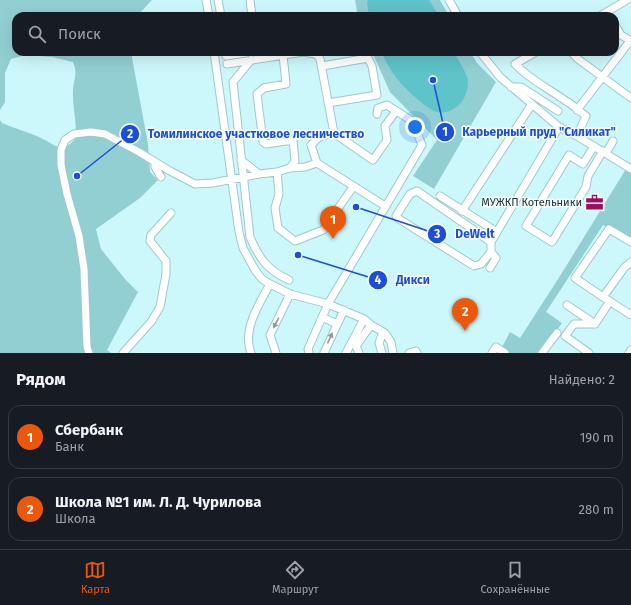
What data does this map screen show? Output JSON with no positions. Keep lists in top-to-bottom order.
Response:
{
  "places": {
    "other": [
      "Карьерный пруд \"Силикат\"",
      "Томилинское участковое лесничество",
      "DeWelt",
      "Дикси"
    ],
    "office": ["МУЖКП Котельники"]
  },
  "page": {
    "search": "Поиск",
    "pins": ["1", "2"],
    "heading": ["Рядом", "Найдено: 2"],
    "list": [
      {
        "mark": "1",
        "name": "Сбербанк",
        "note": "Банк",
        "value": "190 m"
      },
      {
        "mark": "2",
        "name": "Школа №1 им. Л. Д. Чурилова",
        "note": "Школа",
        "value": "280 m"
      }
    ],
    "nav": ["Карта", "Маршрут", "Сохранённые"]
  }
}
